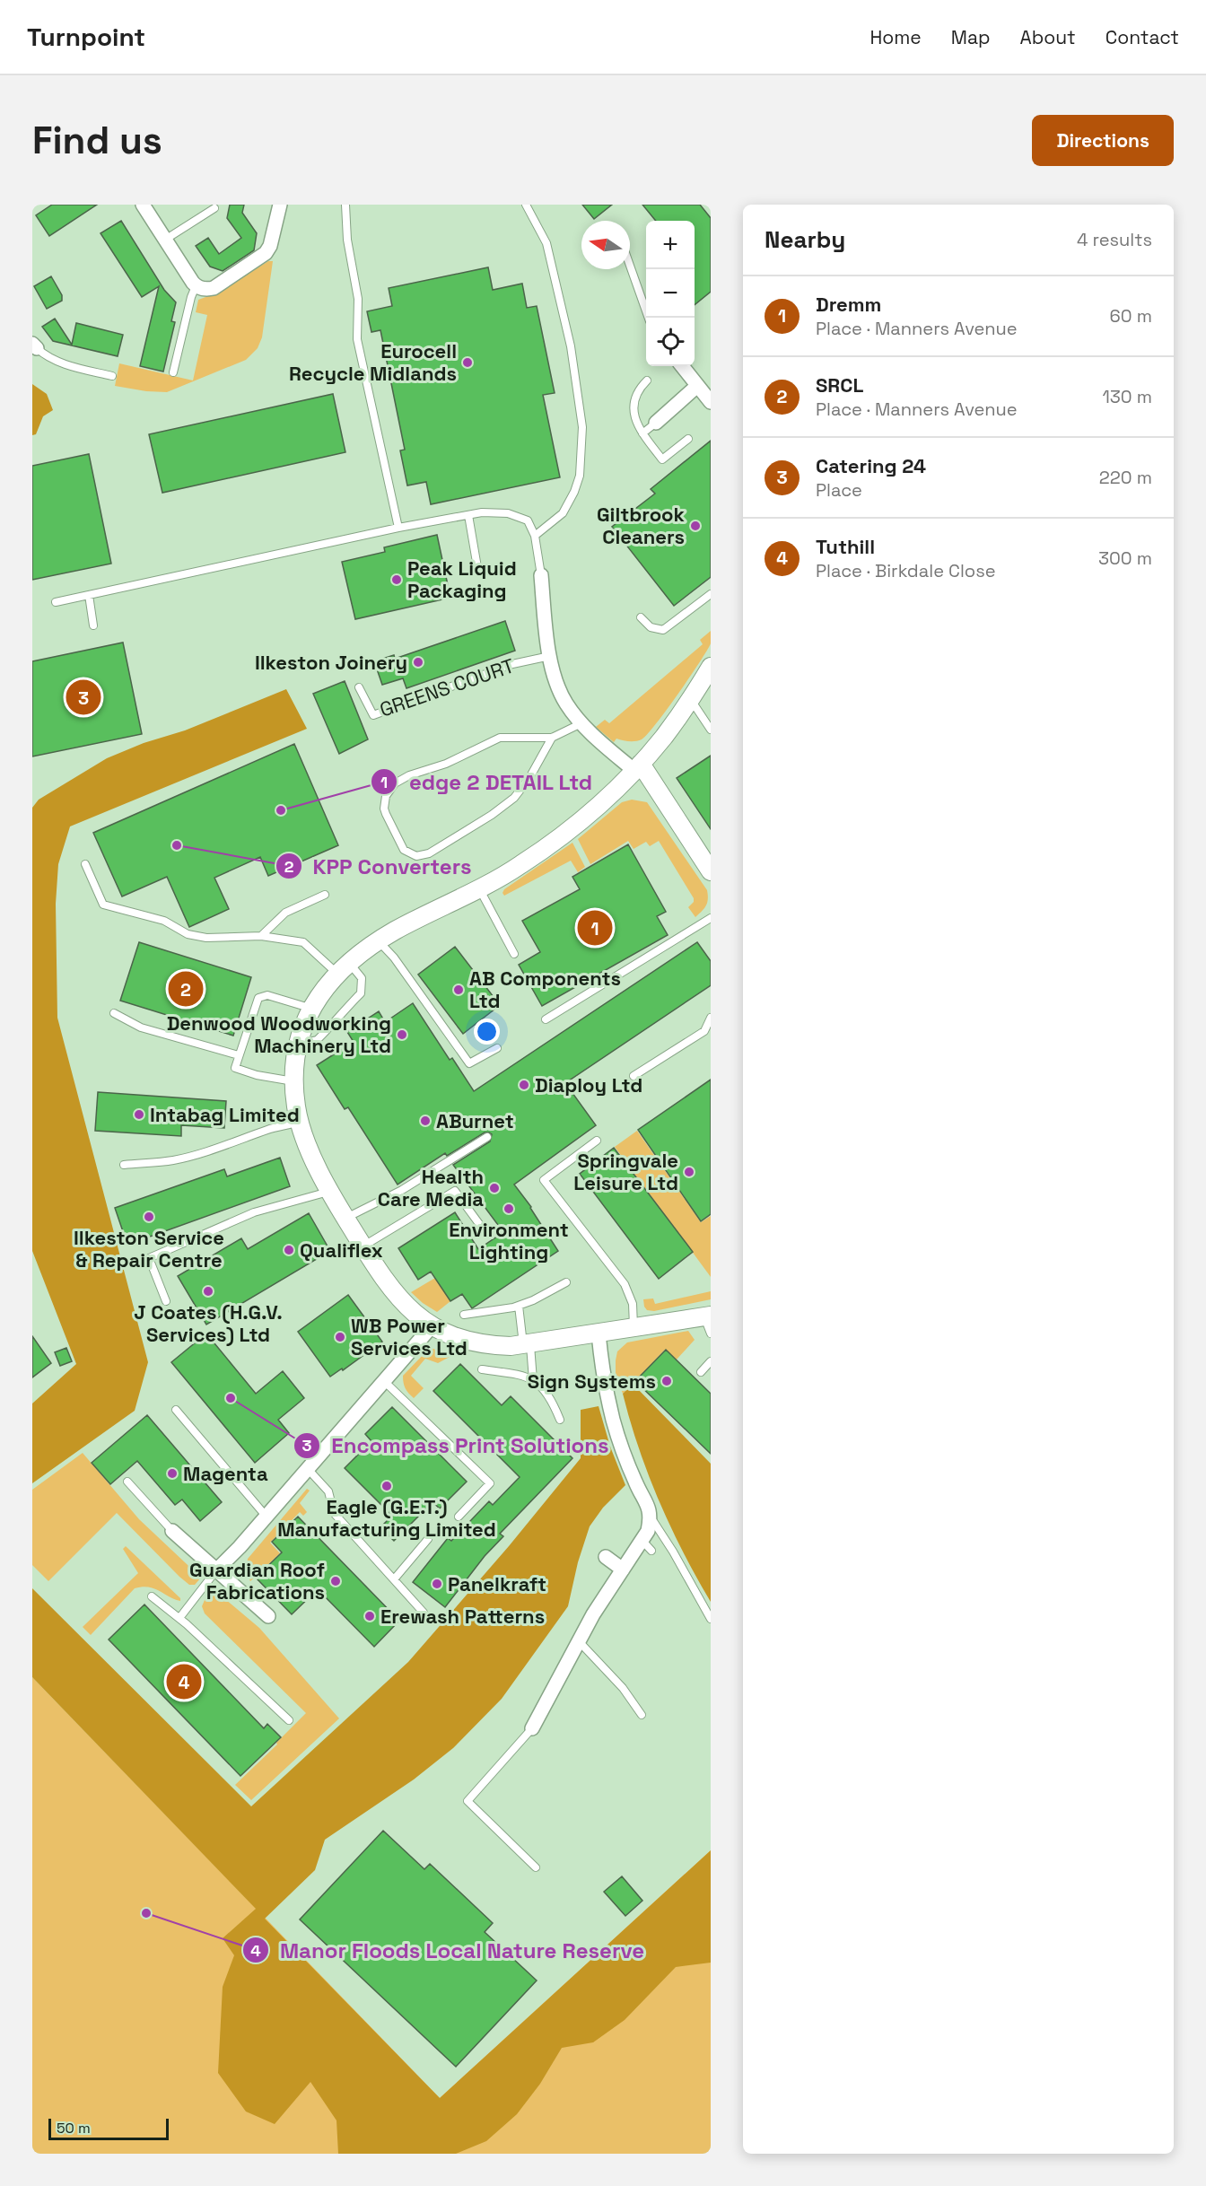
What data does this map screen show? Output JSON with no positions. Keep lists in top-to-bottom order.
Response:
{
  "streets": {
    "lane": ["GREENS COURT"]
  },
  "places": [
    "Eurocell Recycle Midlands",
    "Giltbrook Cleaners",
    "Peak Liquid Packaging",
    "Ilkeston Joinery",
    "edge 2 DETAIL Ltd",
    "KPP Converters",
    "AB Components Ltd",
    "Denwood Woodworking Machinery Ltd",
    "Diaploy Ltd",
    "Intabag Limited",
    "ABurnet",
    "Springvale Leisure Ltd",
    "Health Care Media",
    "Environment Lighting",
    "Ilkeston Service & Repair Centre",
    "Qualiflex",
    "J Coates (H.G.V. Services) Ltd",
    "WB Power Services Ltd",
    "Sign Systems",
    "Encompass Print Solutions",
    "Magenta",
    "Eagle (G.E.T.) Manufacturing Limited",
    "Guardian Roof Fabrications",
    "Panelkraft",
    "Erewash Patterns",
    "Manor Floods Local Nature Reserve"
  ],
  "scale_bar": "50 m",
  "north": "left",
  "page": {
    "header": "Turnpoint",
    "nav": [
      "Home",
      "Map",
      "About",
      "Contact"
    ],
    "buttons": "Directions",
    "title": "Find us",
    "heading": ["Nearby", "4 results"],
    "map_buttons": ["+", "−"],
    "list": [
      {
        "mark": "1",
        "name": "Dremm",
        "note": "Place · Manners Avenue",
        "value": "60 m"
      },
      {
        "mark": "2",
        "name": "SRCL",
        "note": "Place · Manners Avenue",
        "value": "130 m"
      },
      {
        "mark": "3",
        "name": "Catering 24",
        "note": "Place",
        "value": "220 m"
      },
      {
        "mark": "4",
        "name": "Tuthill",
        "note": "Place · Birkdale Close",
        "value": "300 m"
      }
    ],
    "pins": [
      "3",
      "1",
      "2",
      "4"
    ],
    "scale": "50 m"
  }
}
